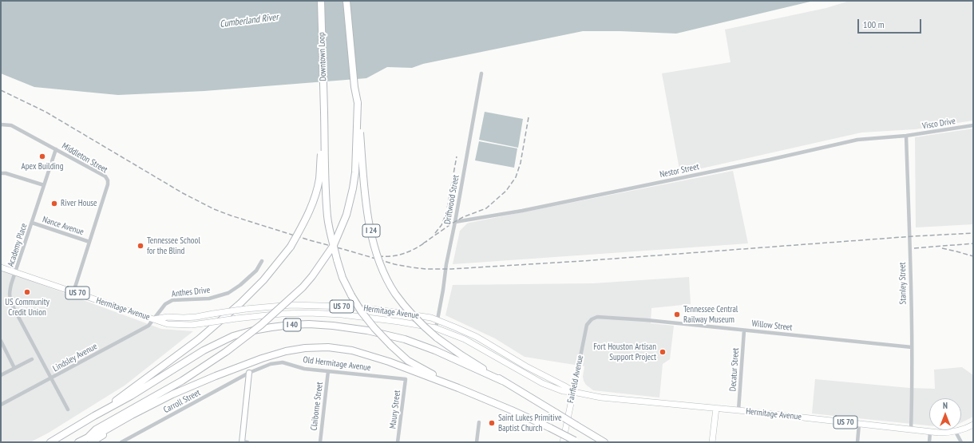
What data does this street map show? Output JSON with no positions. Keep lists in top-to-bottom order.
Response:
{
  "streets": {
    "highway": ["Downtown Loop", "I 24", "I 40"],
    "main road": ["US 70", "Hermitage Avenue", "Fairfield Avenue"],
    "street": [
      "Visco Drive",
      "Middleton Street",
      "Nestor Street",
      "Driftwood Street",
      "Nance Avenue",
      "Academy Place",
      "Stanley Street",
      "Anthes Drive",
      "Willow Street",
      "Lindsley Avenue",
      "Old Hermitage Avenue",
      "Decatur Street",
      "Carroll Street",
      "Claiborne Street",
      "Maury Street"
    ]
  },
  "crossings": [
    ["Visco Drive", "Nestor Street"],
    ["Visco Drive", "Stanley Street"],
    ["Middleton Street", "Nance Avenue"],
    ["Middleton Street", "Academy Place"],
    ["Middleton Street", "Hermitage Avenue"],
    ["Nestor Street", "Driftwood Street"],
    ["Nestor Street", "Stanley Street"],
    ["Driftwood Street", "Hermitage Avenue"],
    ["Nance Avenue", "Academy Place"],
    ["I 24", "I 40"],
    ["Academy Place", "Hermitage Avenue"],
    ["Academy Place", "Lindsley Avenue"],
    ["Stanley Street", "Hermitage Avenue"],
    ["Stanley Street", "Willow Street"],
    ["Anthes Drive", "Hermitage Avenue"],
    ["Anthes Drive", "Lindsley Avenue"],
    ["Hermitage Avenue", "Lindsley Avenue"],
    ["Hermitage Avenue", "Decatur Street"],
    ["Hermitage Avenue", "Fairfield Avenue"],
    ["Willow Street", "Decatur Street"],
    ["Willow Street", "Fairfield Avenue"],
    ["Old Hermitage Avenue", "Carroll Street"],
    ["Old Hermitage Avenue", "Claiborne Street"],
    ["Old Hermitage Avenue", "Maury Street"]
  ],
  "water": ["Cumberland River"],
  "places": [
    "Apex Building",
    "River House",
    "Tennessee School for the Blind",
    "US Community Credit Union",
    "Tennessee Central Railway Museum",
    "Fort Houston Artisan Support Project",
    "Saint Lukes Primitive Baptist Church"
  ],
  "scale_bar": "100 m",
  "north": "top"
}
